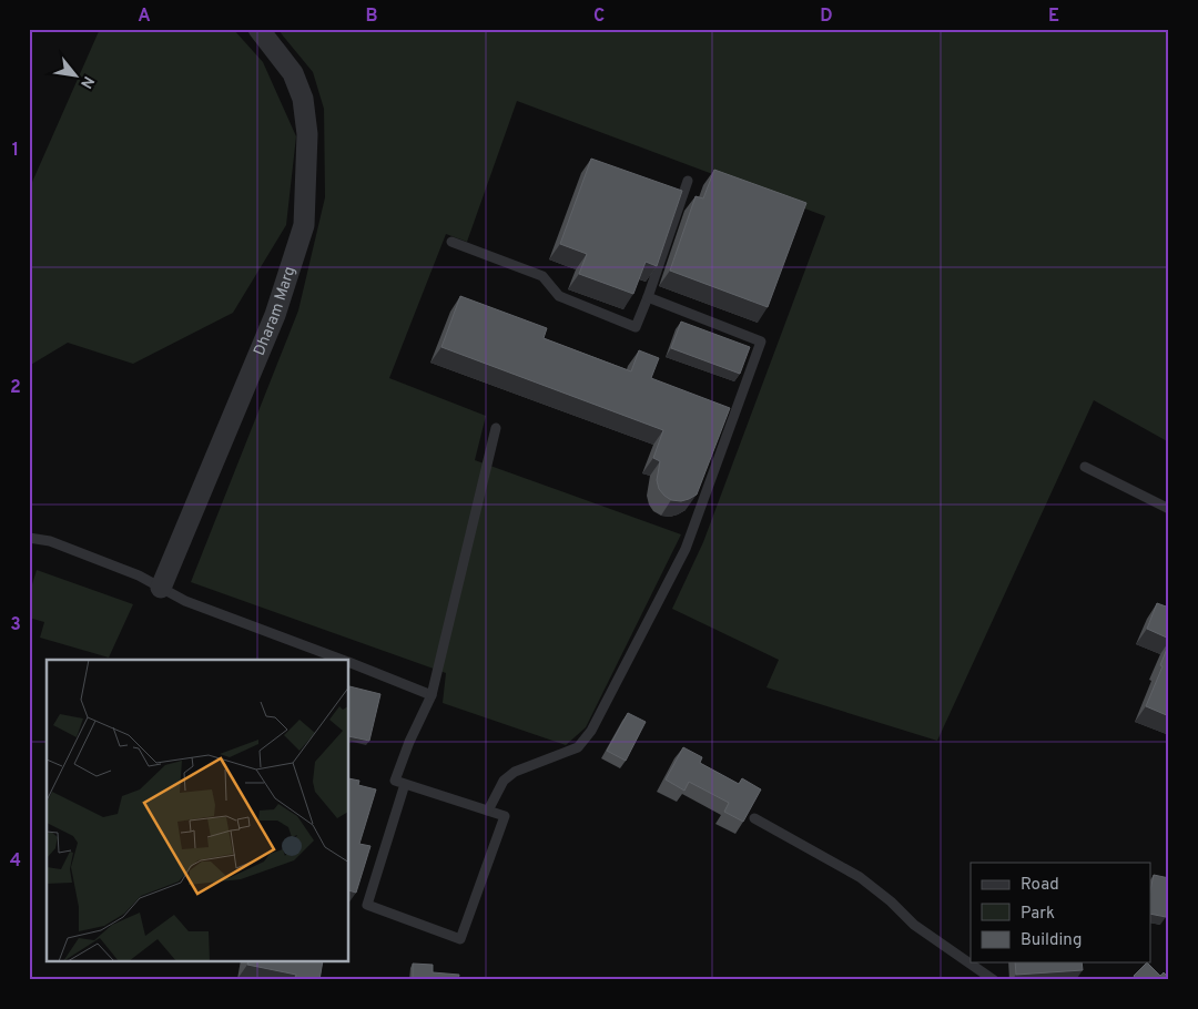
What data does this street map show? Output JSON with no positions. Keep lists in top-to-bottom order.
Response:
{
  "streets": {
    "street": ["Dharam Marg"]
  },
  "legend": ["Road", "Park", "Building"],
  "north": "bottom right",
  "grid": {
    "columns": [
      "A",
      "B",
      "C",
      "D",
      "E"
    ],
    "rows": [
      "1",
      "2",
      "3",
      "4"
    ]
  }
}
